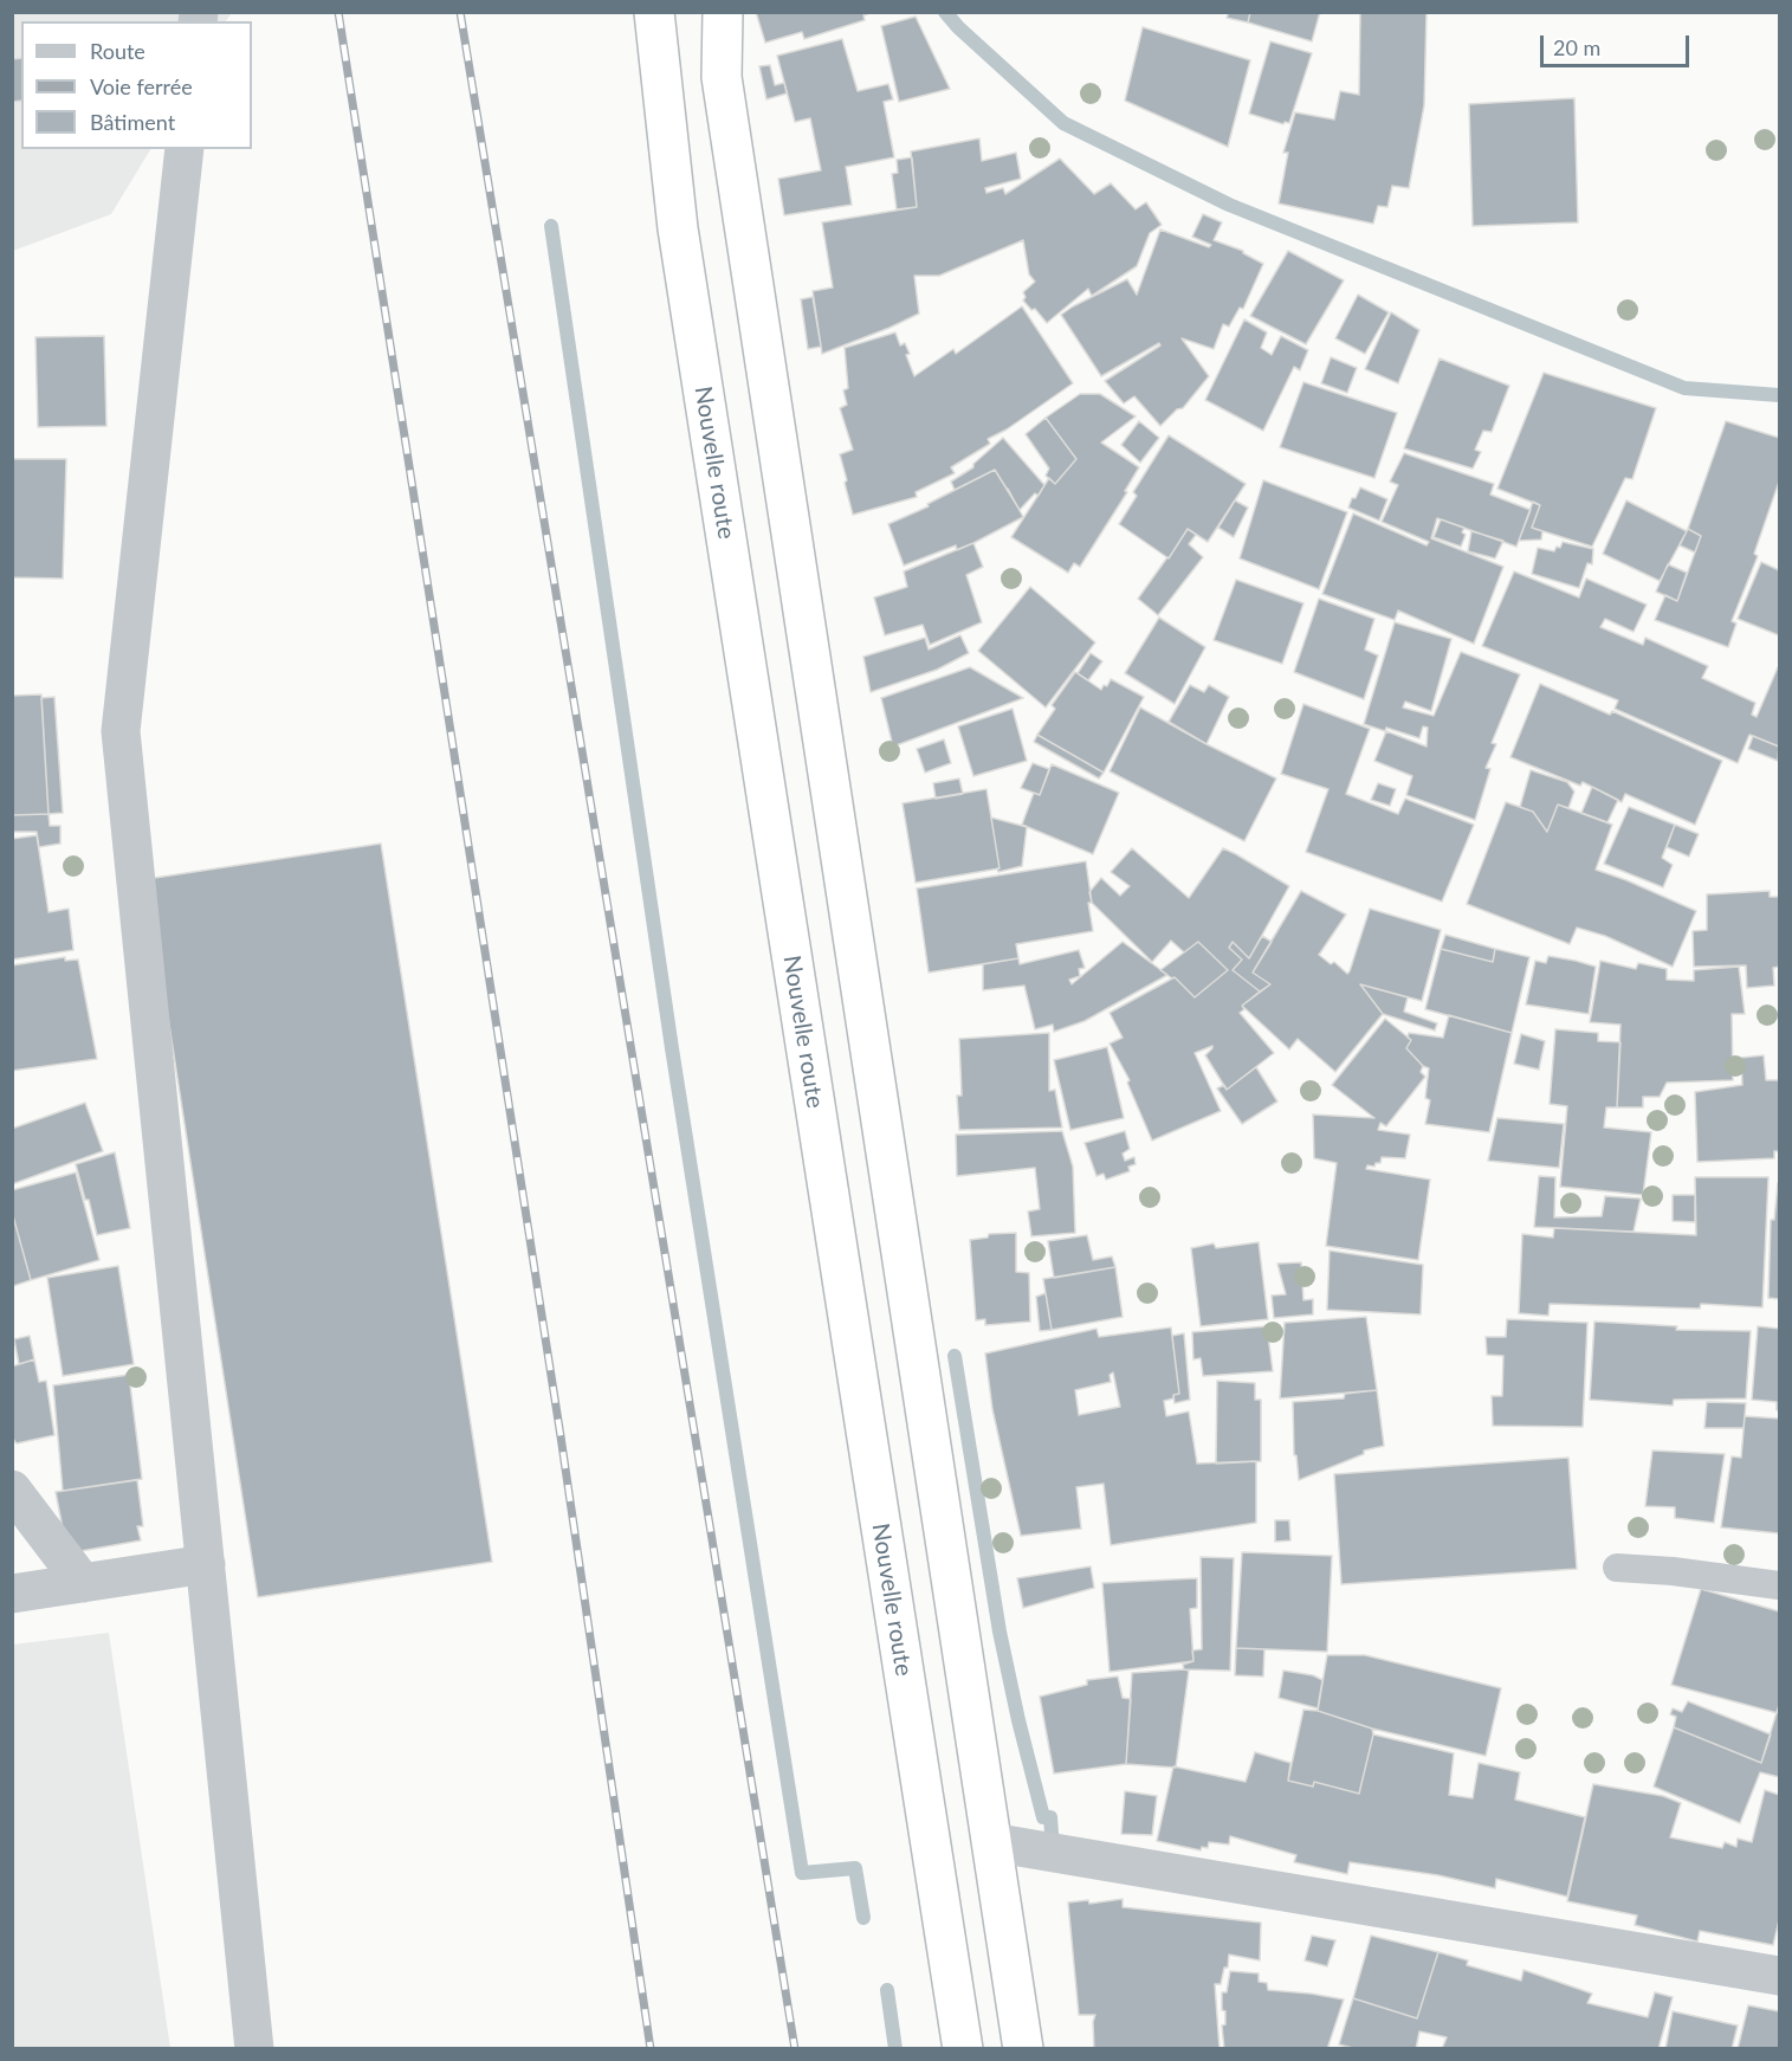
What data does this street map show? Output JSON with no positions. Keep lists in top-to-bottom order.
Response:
{
  "streets": {
    "highway": ["Nouvelle route"]
  },
  "legend": ["Route", "Voie ferrée", "Bâtiment"],
  "scale_bar": "20 m"
}
